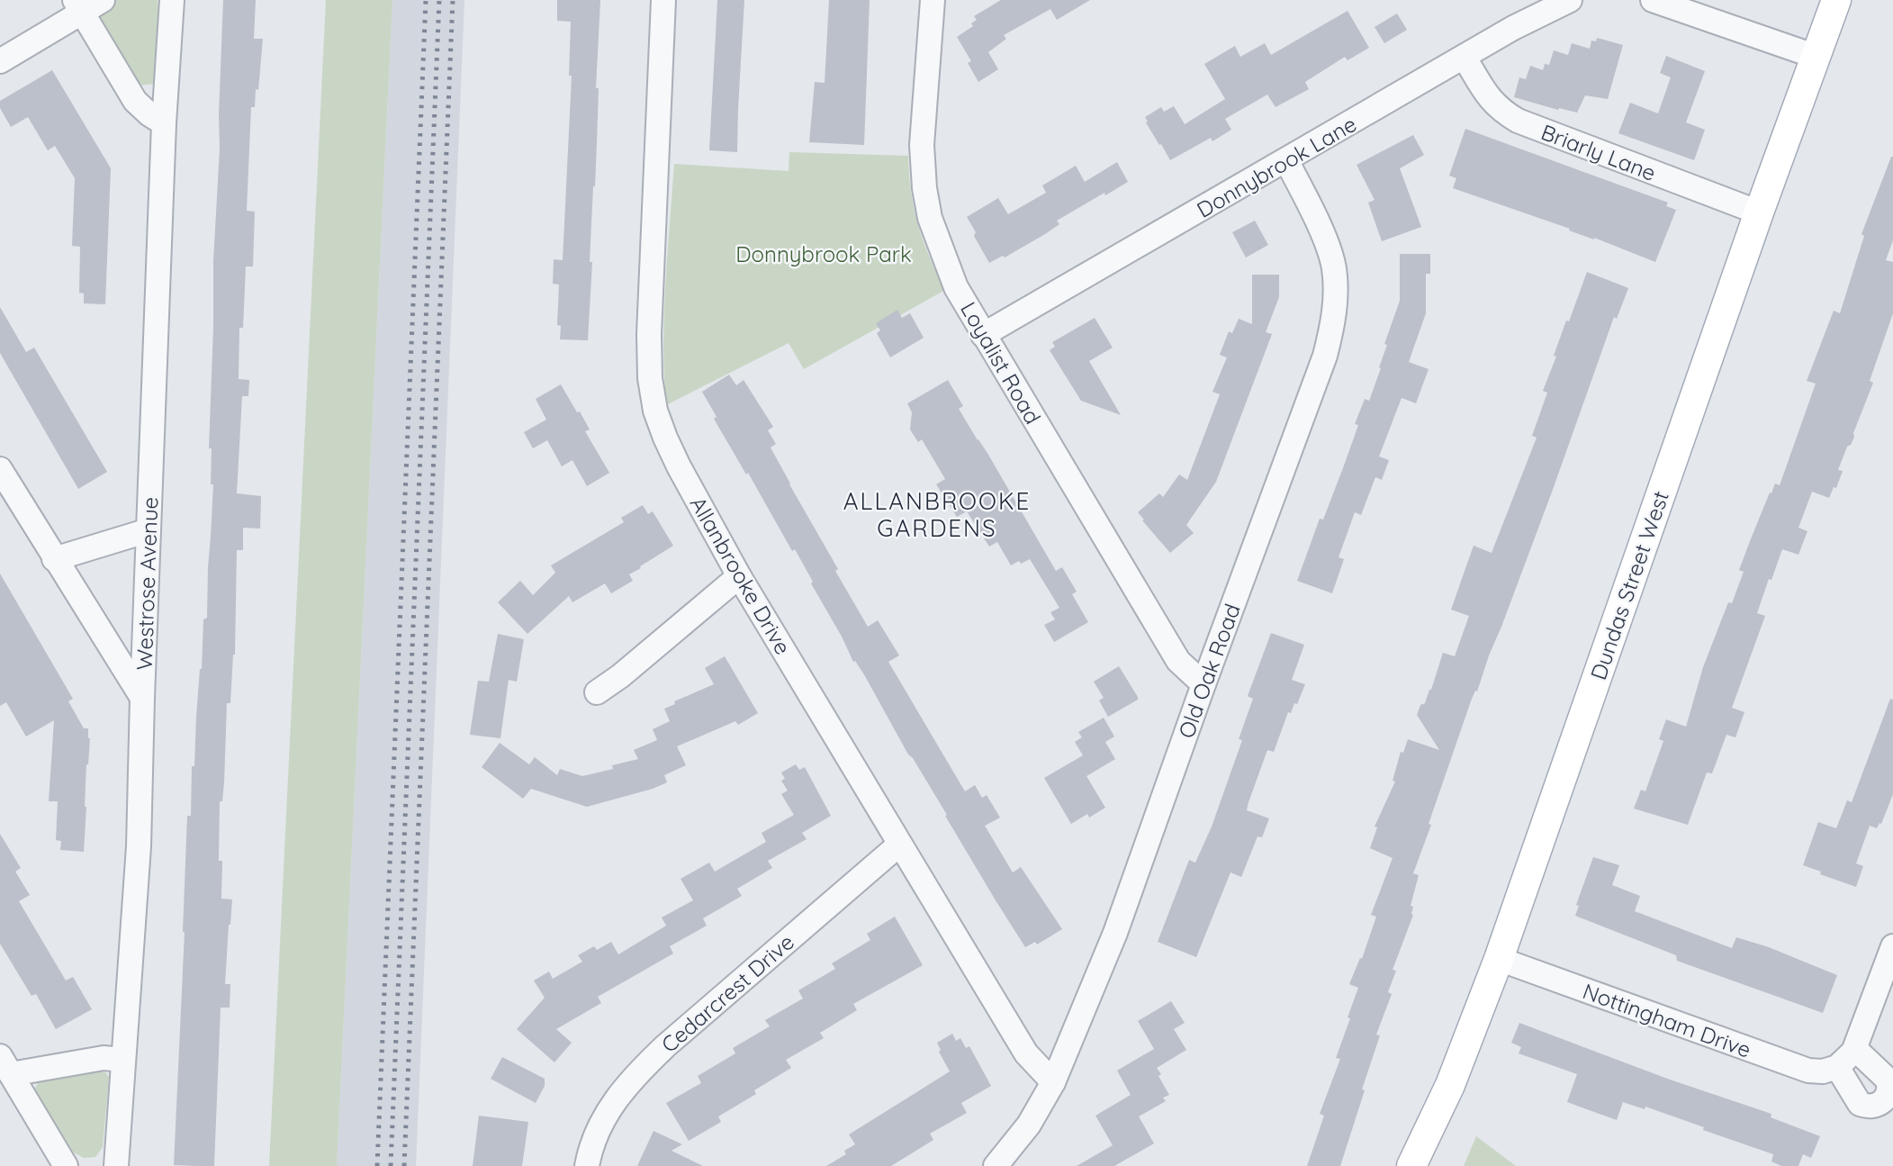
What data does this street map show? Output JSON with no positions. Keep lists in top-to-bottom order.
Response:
{
  "streets": {
    "main road": ["Dundas Street West"],
    "street": [
      "Briarly Lane",
      "Donnybrook Lane",
      "Loyalist Road",
      "Allanbrooke Drive",
      "Westrose Avenue",
      "Old Oak Road",
      "Cedarcrest Drive",
      "Nottingham Drive"
    ]
  },
  "crossings": [
    ["Briarly Lane", "Donnybrook Lane"],
    ["Briarly Lane", "Dundas Street West"],
    ["Donnybrook Lane", "Loyalist Road"],
    ["Donnybrook Lane", "Old Oak Road"],
    ["Loyalist Road", "Old Oak Road"],
    ["Allanbrooke Drive", "Old Oak Road"],
    ["Allanbrooke Drive", "Cedarcrest Drive"],
    ["Dundas Street West", "Nottingham Drive"]
  ],
  "districts": ["ALLANBROOKE GARDENS"],
  "parks": ["Donnybrook Park"]
}
